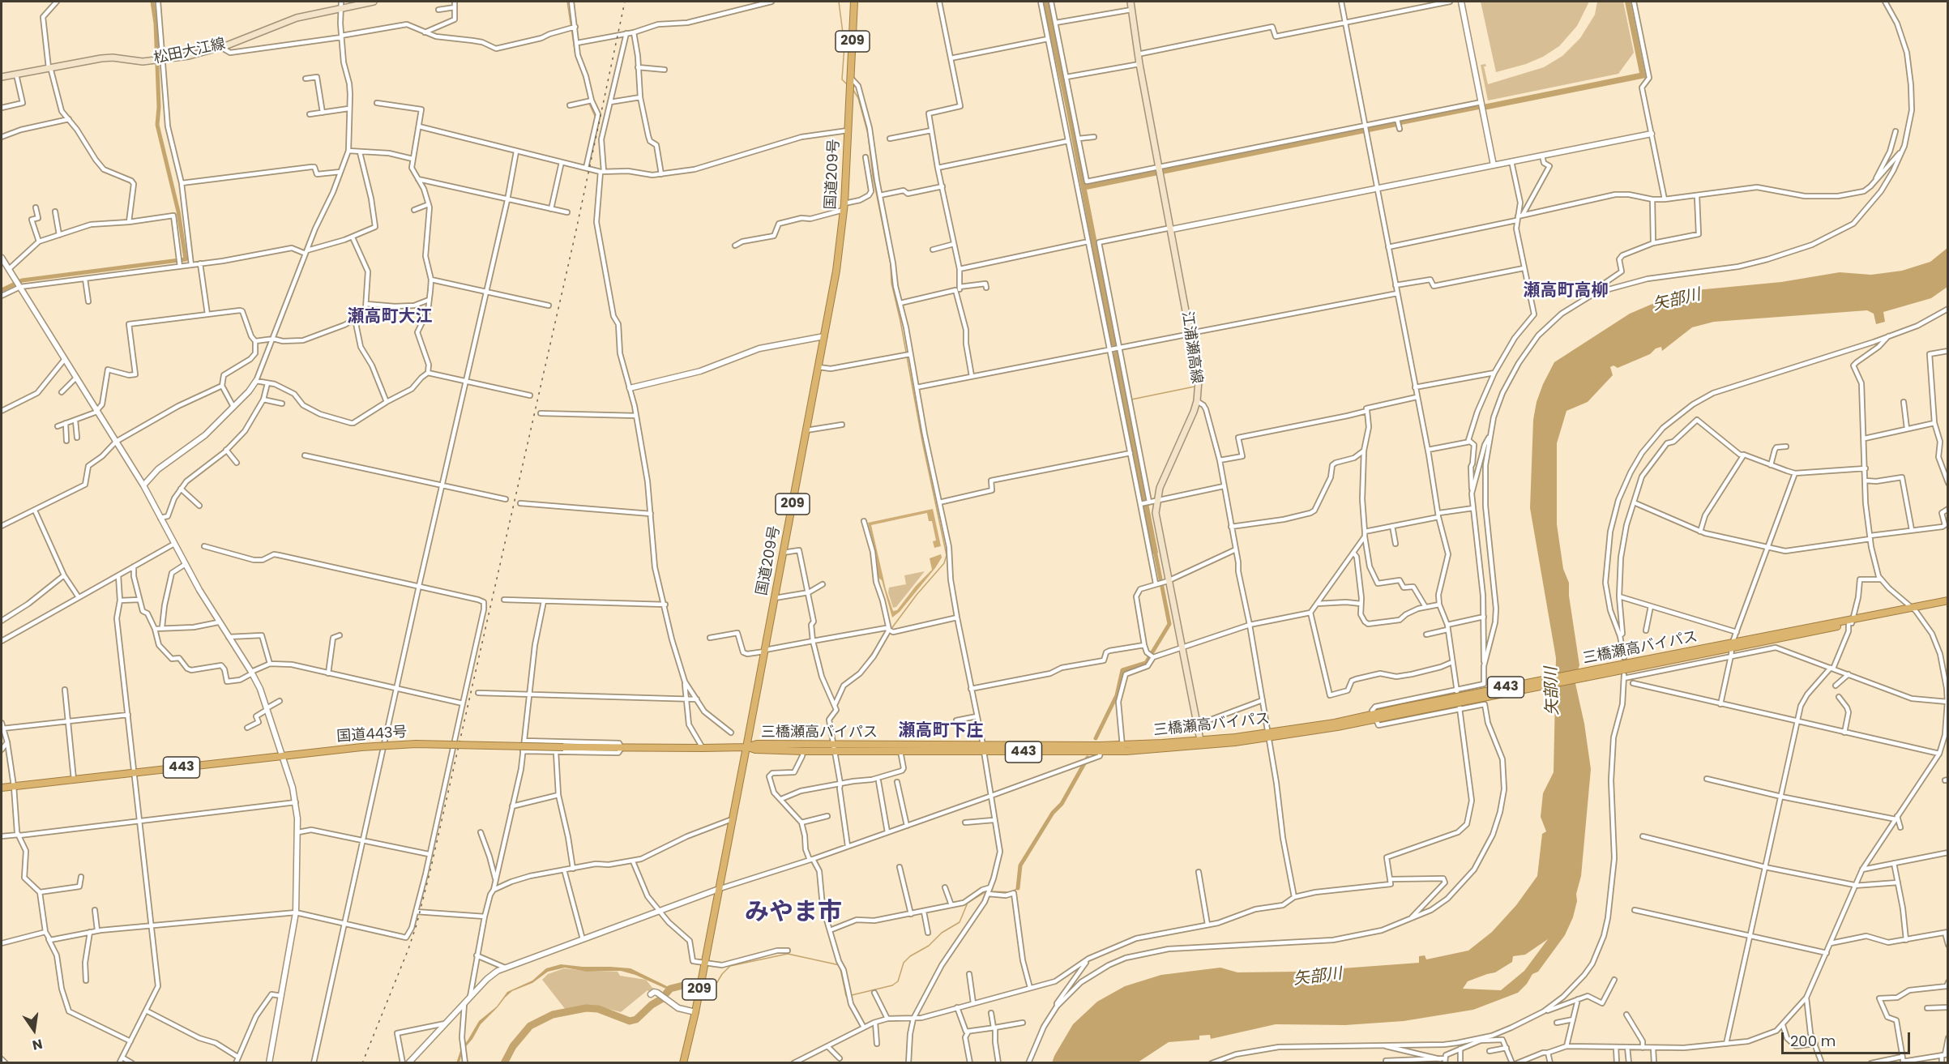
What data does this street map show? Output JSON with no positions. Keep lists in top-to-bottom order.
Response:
{
  "streets": {
    "highway": [
      "209",
      "国道209号",
      "三橋瀬高バイパス",
      "443",
      "国道443号"
    ],
    "main road": ["松田大江線", "江浦瀬高線"]
  },
  "crossings": [
    ["国道209号", "三橋瀬高バイパス"],
    ["国道209号", "国道443号"],
    ["江浦瀬高線", "三橋瀬高バイパス"],
    ["三橋瀬高バイパス", "国道443号"]
  ],
  "districts": [
    "瀬高町高柳",
    "瀬高町大江",
    "瀬高町下庄",
    "みやま市"
  ],
  "water": ["矢部川"],
  "scale_bar": "200 m",
  "north": "bottom"
}
